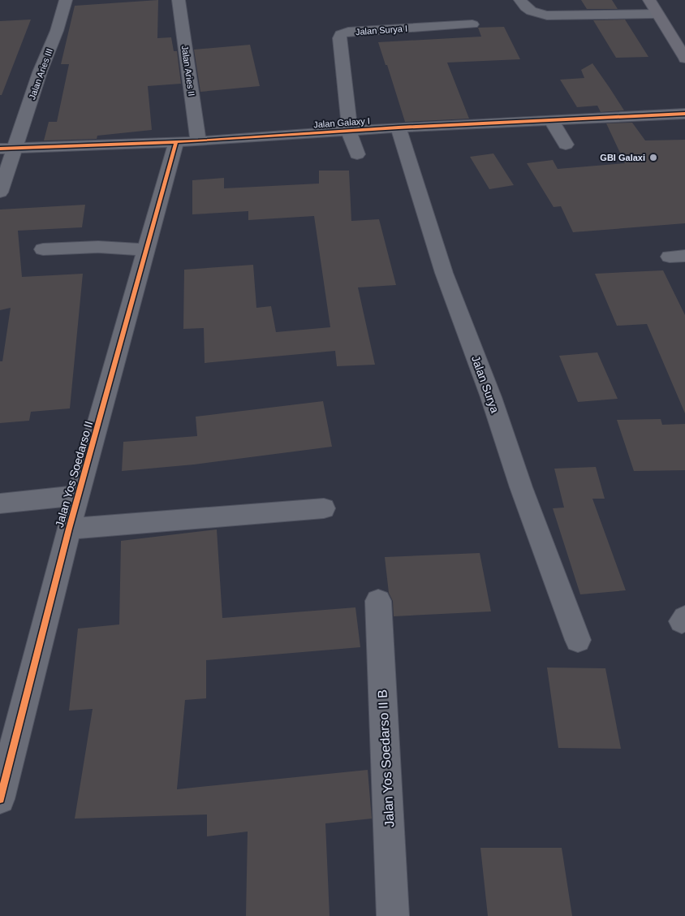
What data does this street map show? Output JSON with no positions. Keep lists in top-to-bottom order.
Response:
{
  "streets": {
    "street": [
      "Jalan Surya I",
      "Jalan Aries II",
      "Jalan Aries III",
      "Jalan Galaxy I",
      "Jalan Surya",
      "Jalan Yos Soedarso II",
      "Jalan Yos Soedarso II B"
    ]
  },
  "crossings": [
    ["Jalan Surya I", "Jalan Galaxy I"],
    ["Jalan Aries II", "Jalan Galaxy I"],
    ["Jalan Aries III", "Jalan Galaxy I"],
    ["Jalan Galaxy I", "Jalan Surya"],
    ["Jalan Galaxy I", "Jalan Yos Soedarso II"]
  ],
  "places": ["GBI Galaxi"]
}
